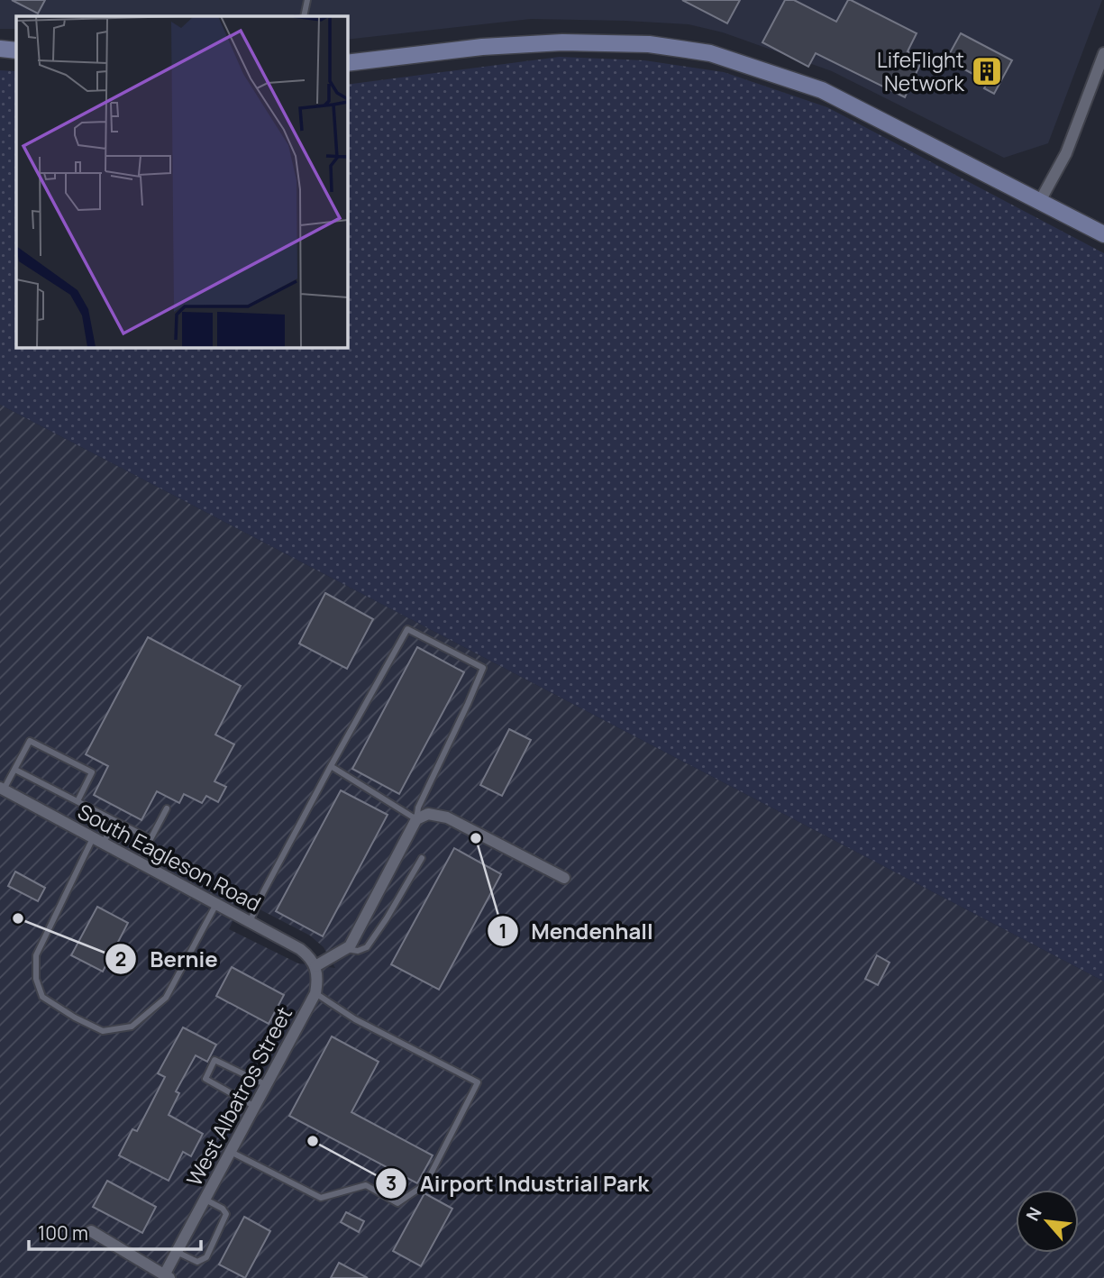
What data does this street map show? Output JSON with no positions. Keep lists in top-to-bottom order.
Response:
{
  "streets": {
    "street": ["South Eagleson Road", "West Albatros Street"]
  },
  "crossings": [
    ["South Eagleson Road", "West Albatros Street"]
  ],
  "places": {
    "building": ["LifeFlight Network"],
    "other": ["Mendenhall", "Bernie", "Airport Industrial Park"]
  },
  "scale_bar": "100 m",
  "north": "top left"
}
